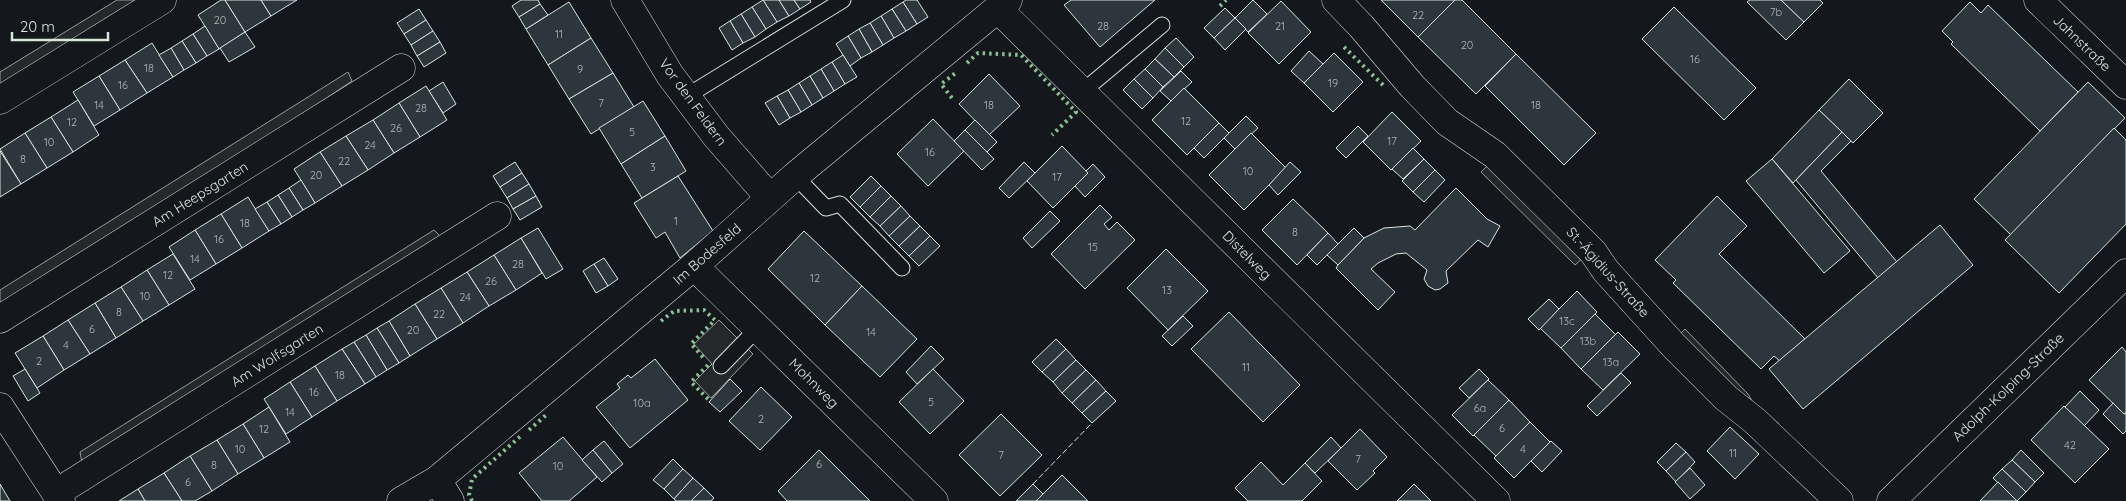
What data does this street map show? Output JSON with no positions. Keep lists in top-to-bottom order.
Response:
{
  "streets": {
    "street": [
      "Jahnstraße",
      "Vor den Feldern",
      "Am Heepsgarten",
      "Im Bodesfeld",
      "Distelweg",
      "St.-Ägidius-Straße",
      "Am Wolfsgarten",
      "Mohnweg",
      "Adolph-Kolping-Straße"
    ]
  },
  "crossings": [
    ["Vor den Feldern", "Im Bodesfeld"],
    ["Im Bodesfeld", "Distelweg"],
    ["Im Bodesfeld", "Mohnweg"]
  ],
  "house_numbers": [
    "7b",
    "22",
    "20",
    "28",
    "21",
    "11",
    "20",
    "16",
    "18",
    "9",
    "19",
    "16",
    "7",
    "14",
    "18",
    "18",
    "28",
    "12",
    "12",
    "26",
    "5",
    "17",
    "10",
    "24",
    "16",
    "8",
    "22",
    "3",
    "10",
    "20",
    "17",
    "1",
    "18",
    "8",
    "16",
    "15",
    "14",
    "28",
    "12",
    "12",
    "26",
    "13",
    "10",
    "24",
    "8",
    "22",
    "13c",
    "6",
    "20",
    "14",
    "13b",
    "4",
    "2",
    "13a",
    "11",
    "18",
    "16",
    "5",
    "10a",
    "6a",
    "14",
    "2",
    "6",
    "12",
    "42",
    "10",
    "4",
    "11",
    "7",
    "7",
    "6",
    "8",
    "10",
    "6"
  ],
  "scale_bar": "20 m"
}
